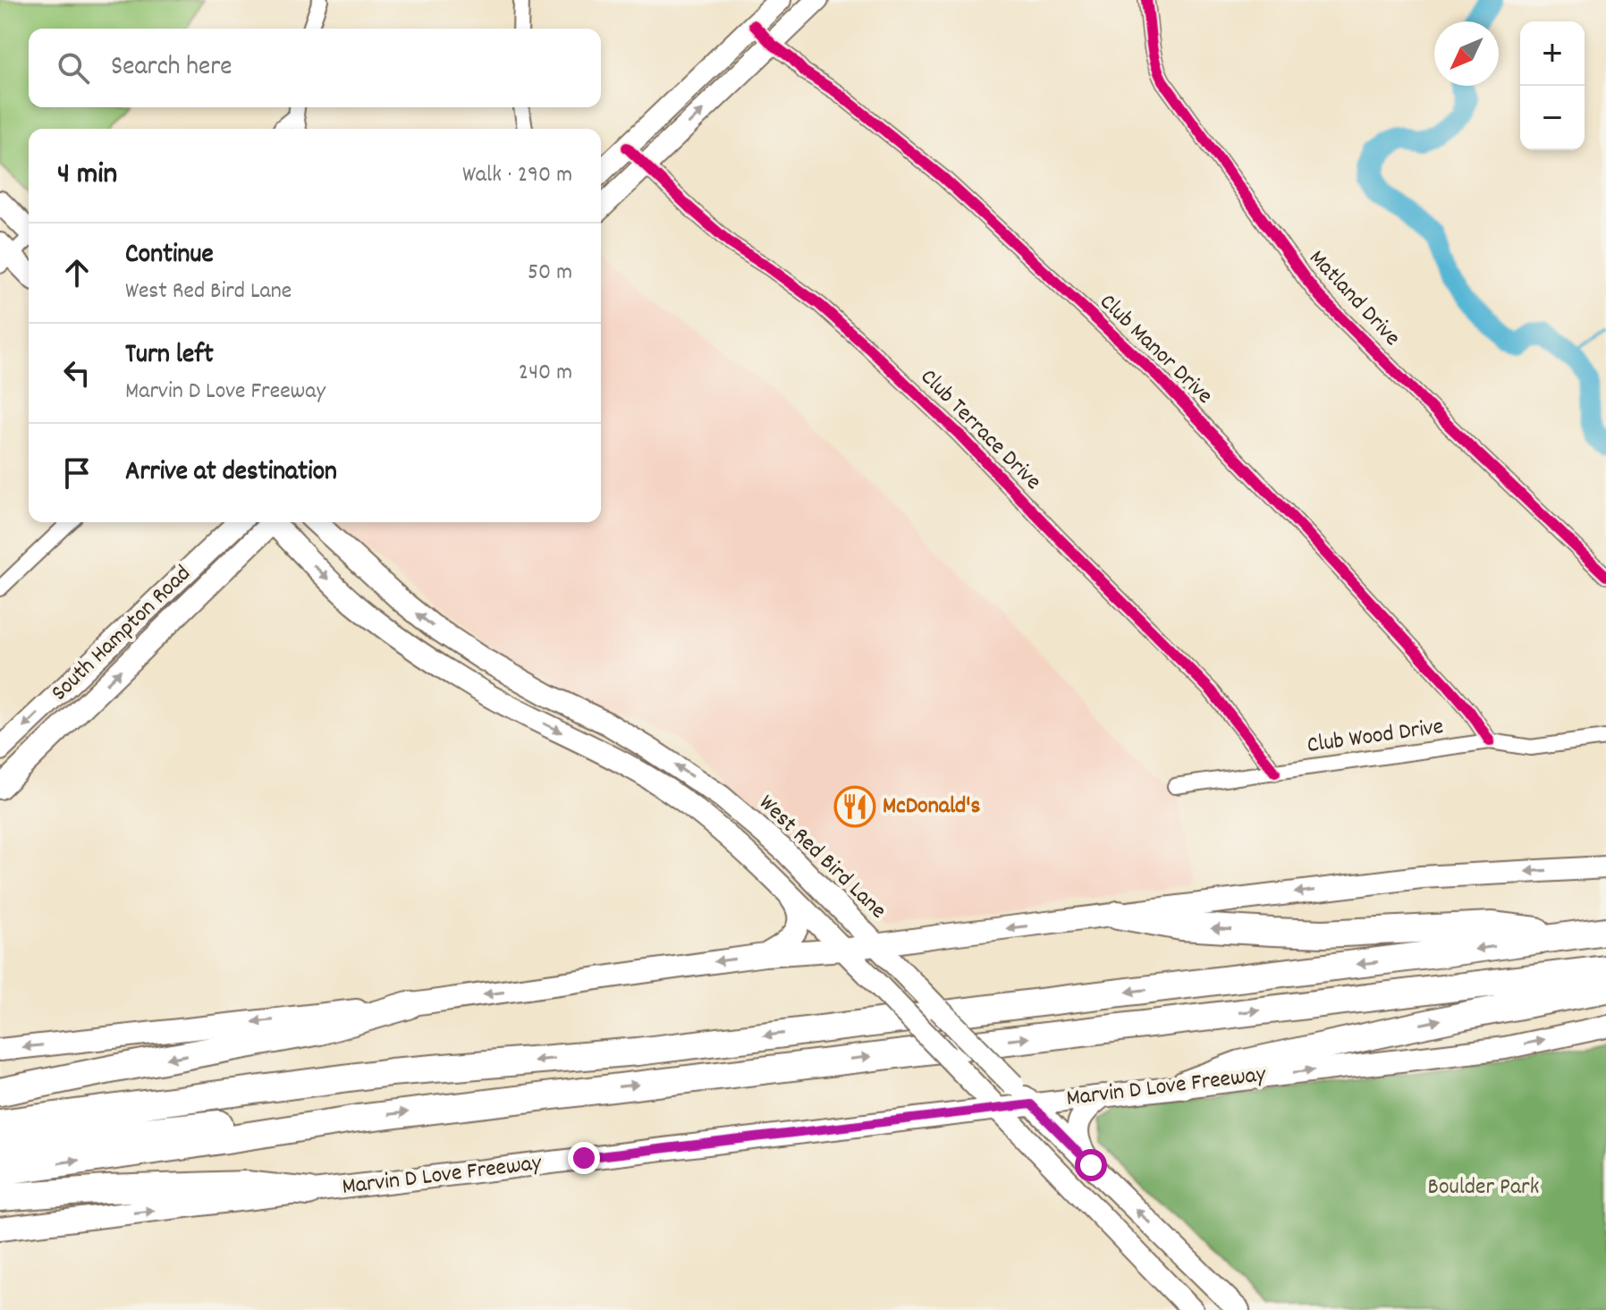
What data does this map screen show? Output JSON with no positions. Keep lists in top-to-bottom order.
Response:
{
  "streets": {
    "main road": ["South Hampton Road", "West Red Bird Lane", "Marvin D Love Freeway"],
    "street": [
      "Matland Drive",
      "Club Manor Drive",
      "Club Terrace Drive",
      "Club Wood Drive"
    ]
  },
  "crossings": [
    ["Club Manor Drive", "Club Wood Drive"],
    ["Club Terrace Drive", "Club Wood Drive"],
    ["West Red Bird Lane", "Marvin D Love Freeway"]
  ],
  "parks": ["Boulder Park"],
  "places": {
    "restaurant": ["McDonald's"]
  },
  "north": "bottom left",
  "page": {
    "map_buttons": ["+", "−"],
    "search": "Search here",
    "heading": ["4 min", "Walk · 290 m"],
    "list": [
      ["Continue", "West Red Bird Lane", "50 m"],
      ["Turn left", "Marvin D Love Freeway", "240 m"],
      "Arrive at destination"
    ]
  }
}
